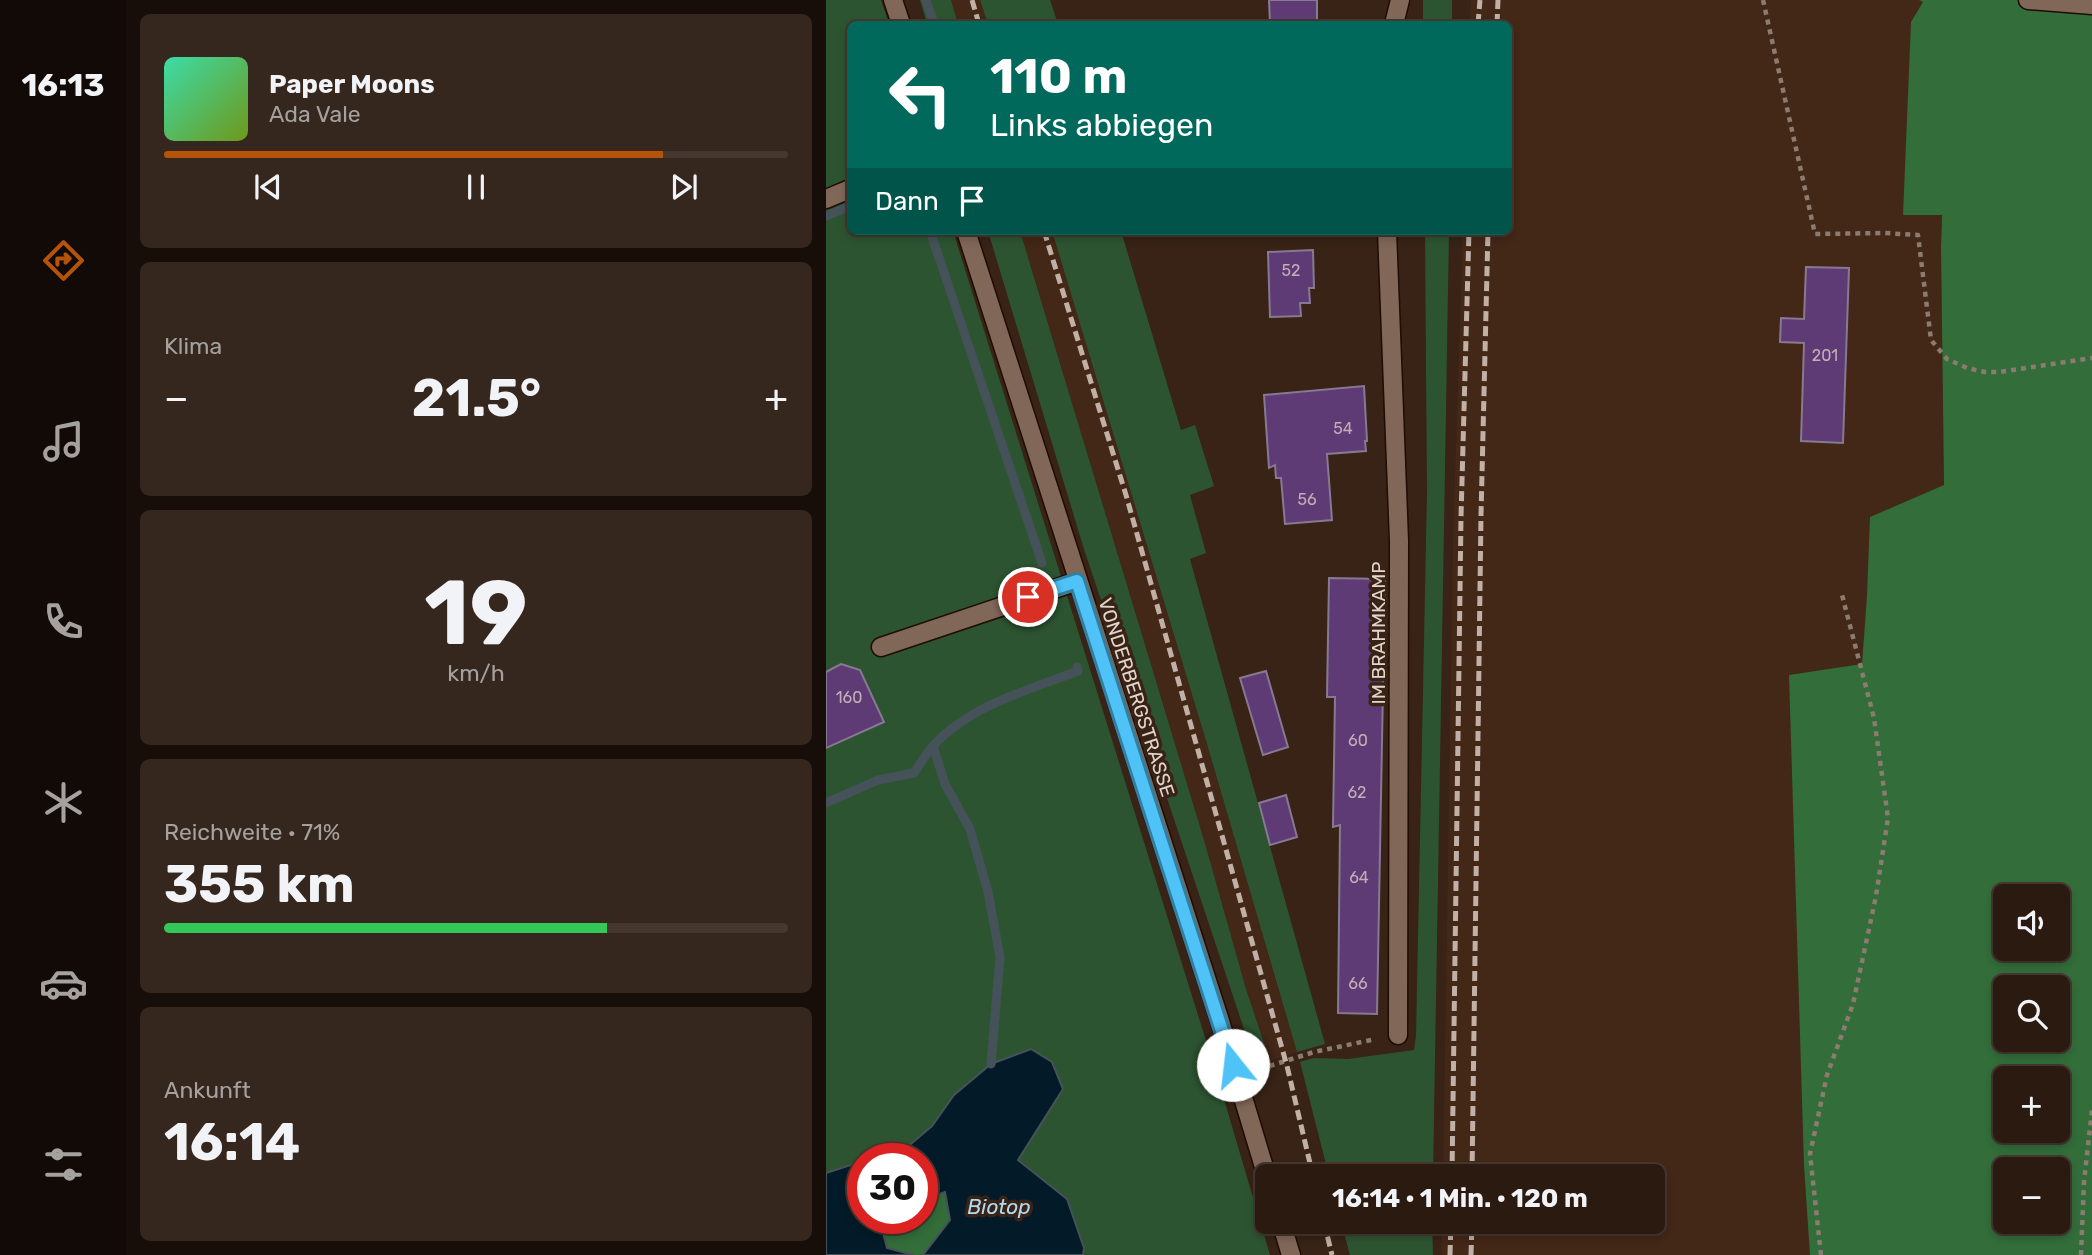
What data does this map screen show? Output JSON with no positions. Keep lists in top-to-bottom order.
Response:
{
  "streets": {
    "street": ["IM BRAHMKAMP", "VONDERBERGSTRASSE"]
  },
  "water": ["Biotop"],
  "house_numbers": [
    "52",
    "201",
    "54",
    "56",
    "160",
    "60",
    "62",
    "64",
    "66"
  ],
  "page": {
    "tabs": "16:13",
    "turn": ["110 m", "Links abbiegen"],
    "song": ["Paper Moons", "Ada Vale"],
    "then": "Dann",
    "tile": [
      "Klima",
      ["19", "km/h"],
      ["Reichweite · 71%", "355 km"],
      ["Ankunft", "16:14"]
    ],
    "heat": ["−", "21.5°", "+"],
    "map_buttons": ["+", "−"],
    "limit": "30",
    "trip": "16:14 · 1 Min. · 120 m"
  }
}
